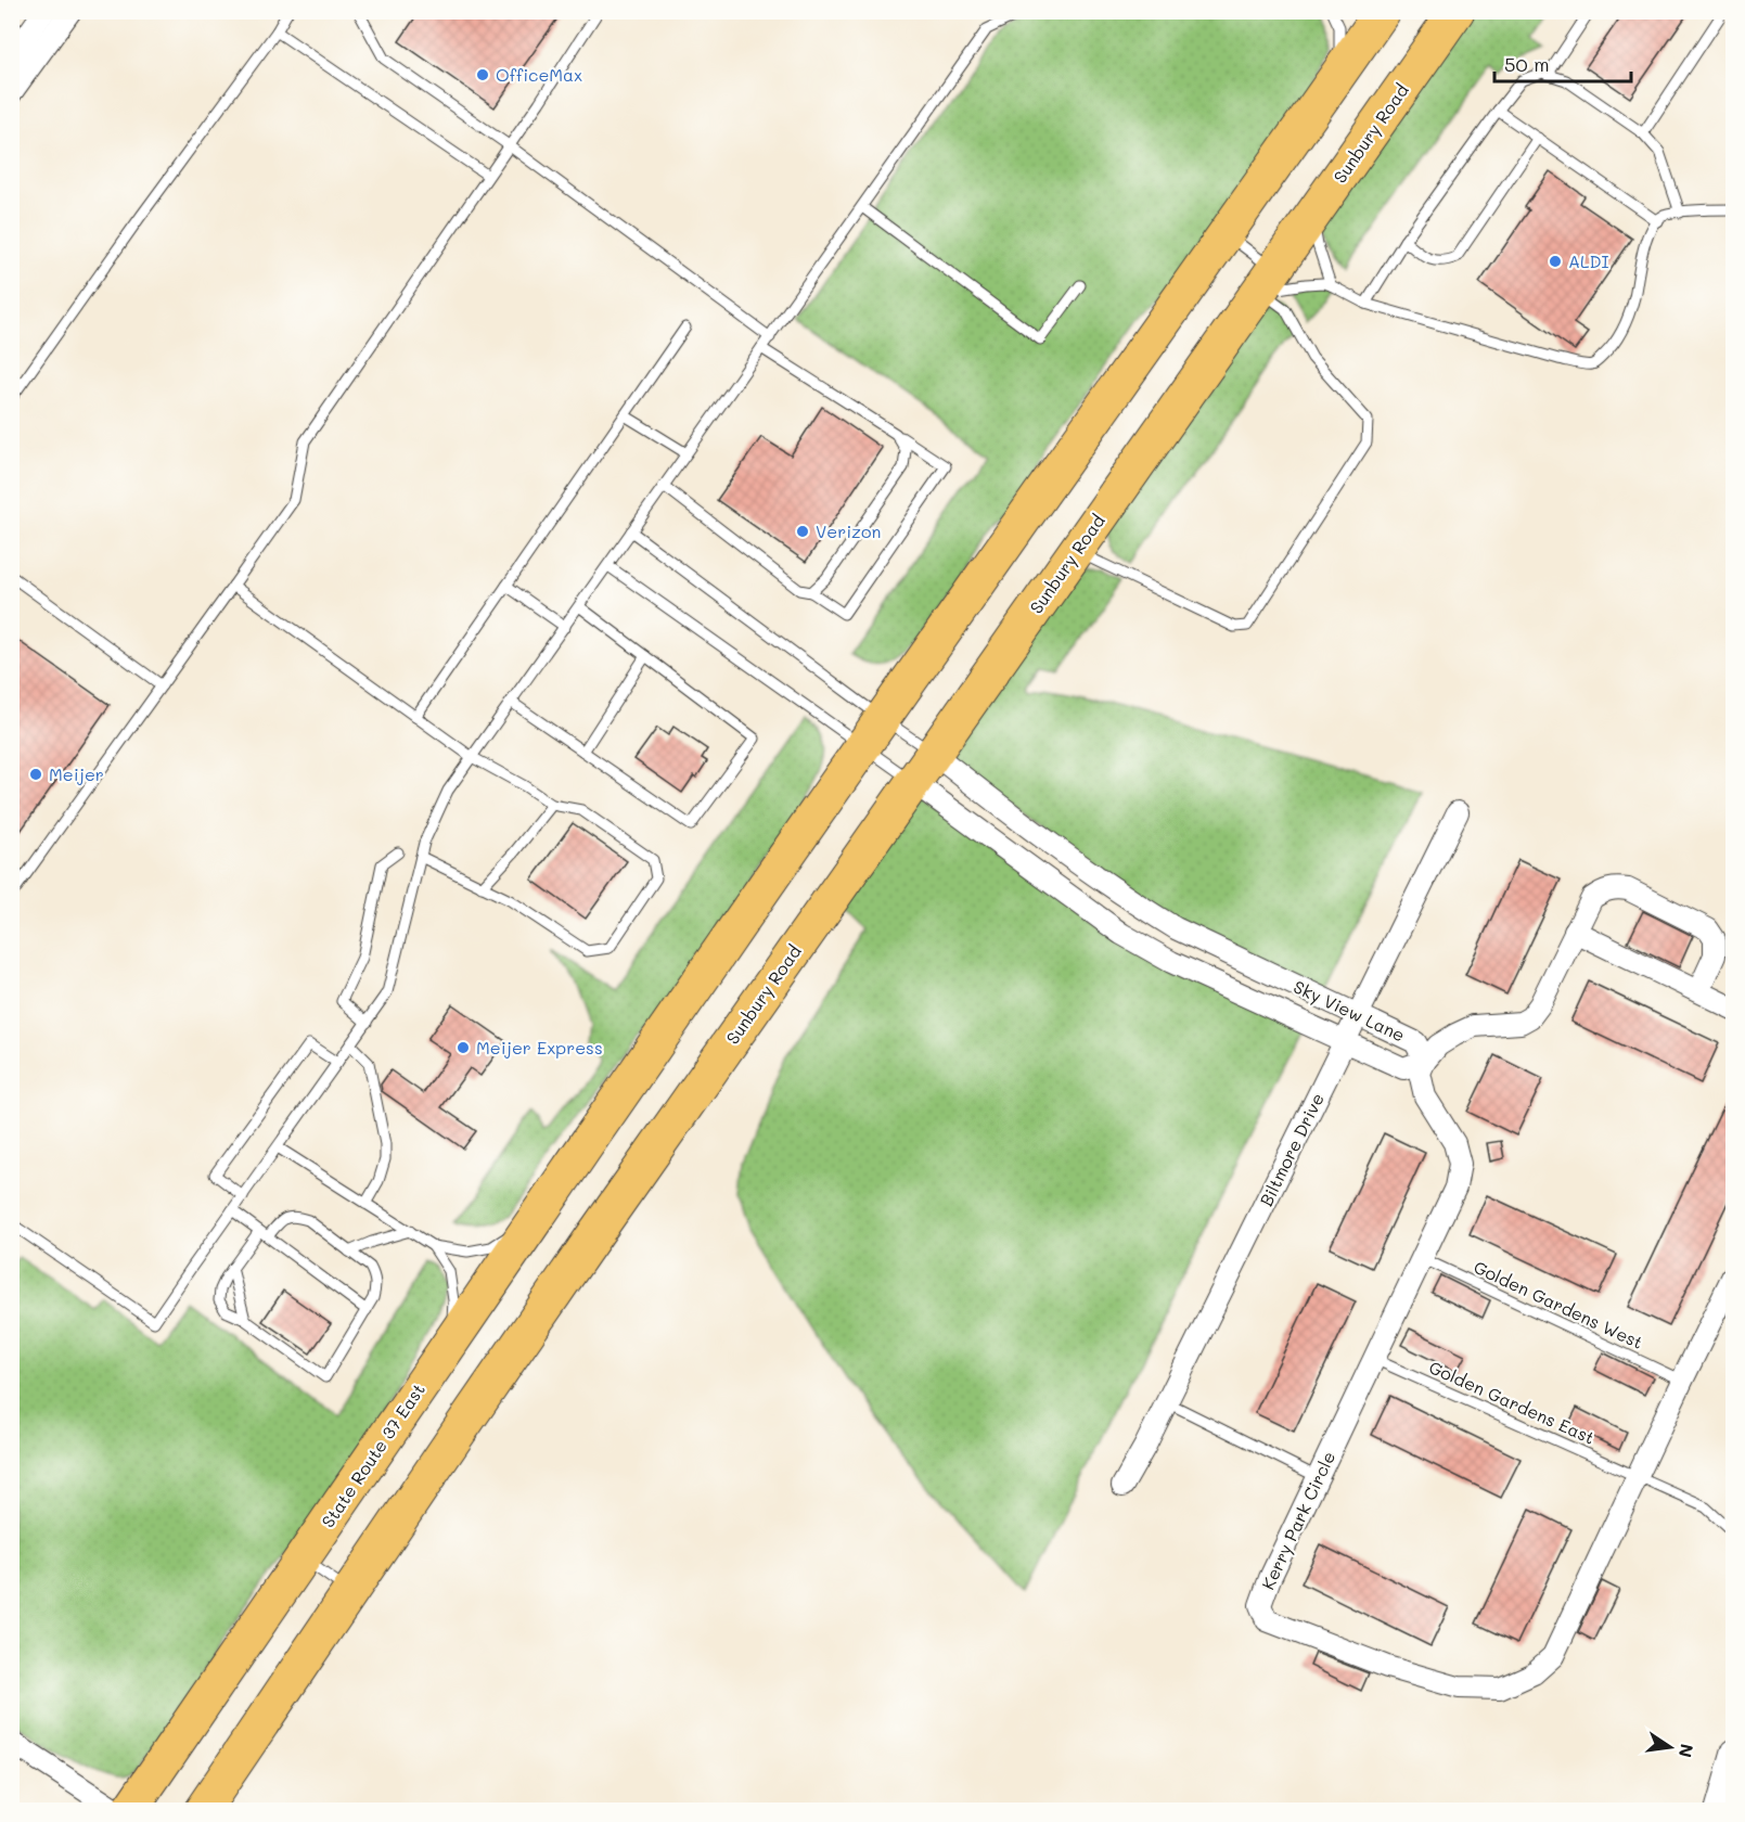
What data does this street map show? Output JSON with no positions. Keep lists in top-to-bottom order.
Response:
{
  "streets": {
    "highway": ["Sunbury Road", "State Route 37 East"],
    "street": ["Sky View Lane", "Biltmore Drive", "Kerry Park Circle"],
    "lane": ["Golden Gardens West", "Golden Gardens East"]
  },
  "crossings": [
    ["Sunbury Road", "Sky View Lane"],
    ["Sky View Lane", "Biltmore Drive"],
    ["Sky View Lane", "Kerry Park Circle"],
    ["Golden Gardens West", "Kerry Park Circle"],
    ["Golden Gardens East", "Kerry Park Circle"]
  ],
  "places": [
    "OfficeMax",
    "ALDI",
    "Verizon",
    "Meijer",
    "Meijer Express"
  ],
  "scale_bar": "50 m",
  "north": "right"
}
